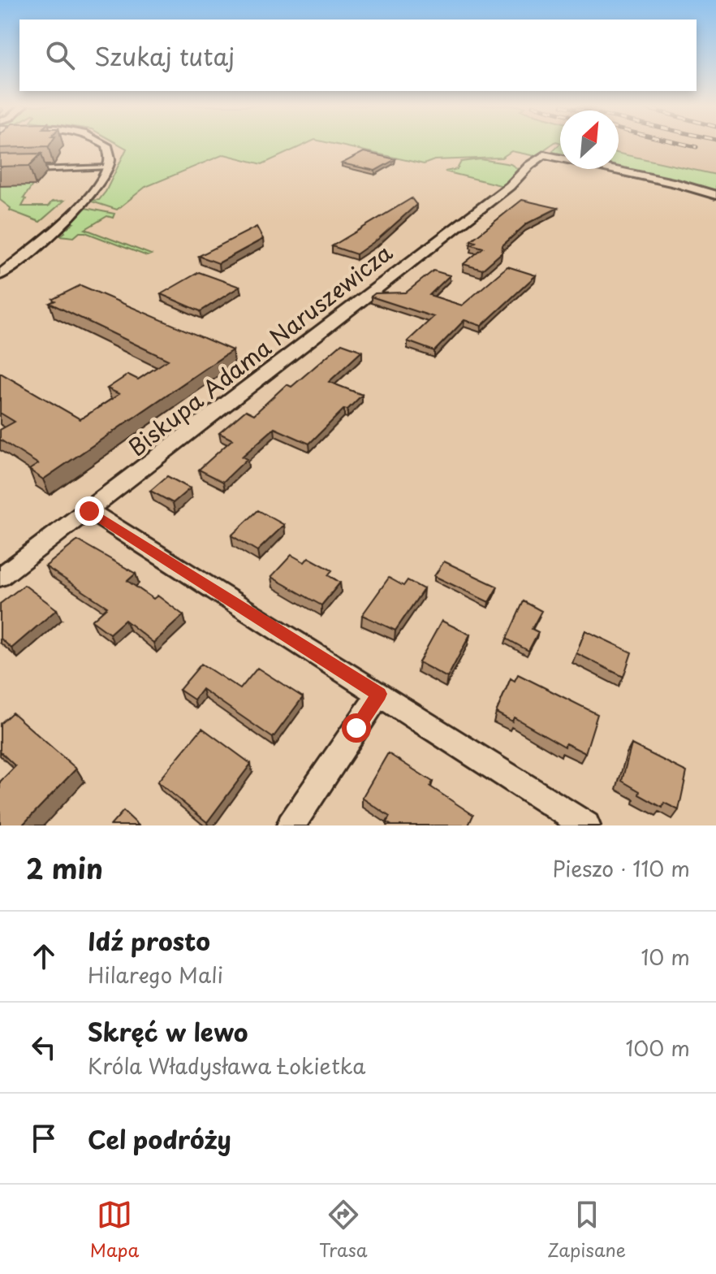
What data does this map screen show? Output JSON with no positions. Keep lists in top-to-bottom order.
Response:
{
  "streets": {
    "street": ["Biskupa Adama Naruszewicza"]
  },
  "north": "top right",
  "page": {
    "search": "Szukaj tutaj",
    "heading": ["2 min", "Pieszo · 110 m"],
    "list": [
      ["Idź prosto", "Hilarego Mali", "10 m"],
      ["Skręć w lewo", "Króla Władysława Łokietka", "100 m"],
      "Cel podróży"
    ],
    "nav": ["Mapa", "Trasa", "Zapisane"]
  }
}
